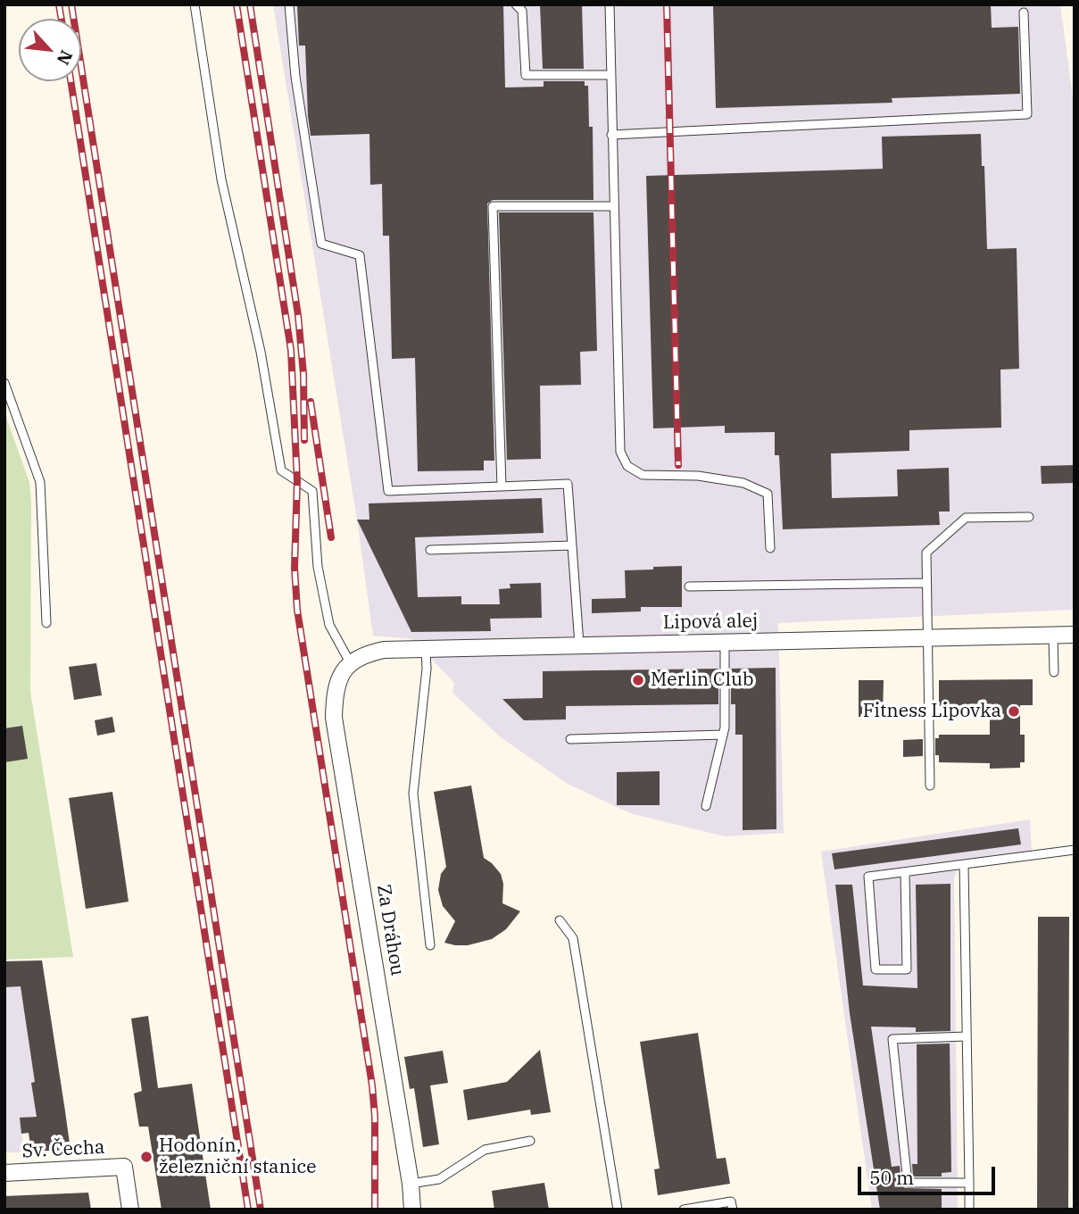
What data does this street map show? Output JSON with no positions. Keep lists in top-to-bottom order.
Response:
{
  "streets": {
    "street": ["Lipová alej", "Za Dráhou", "Sv. Čecha"]
  },
  "crossings": [
    ["Lipová alej", "Za Dráhou"]
  ],
  "places": ["Merlin Club", "Fitness Lipovka", "Hodonín, železniční stanice"],
  "scale_bar": "50 m",
  "north": "bottom right"
}
